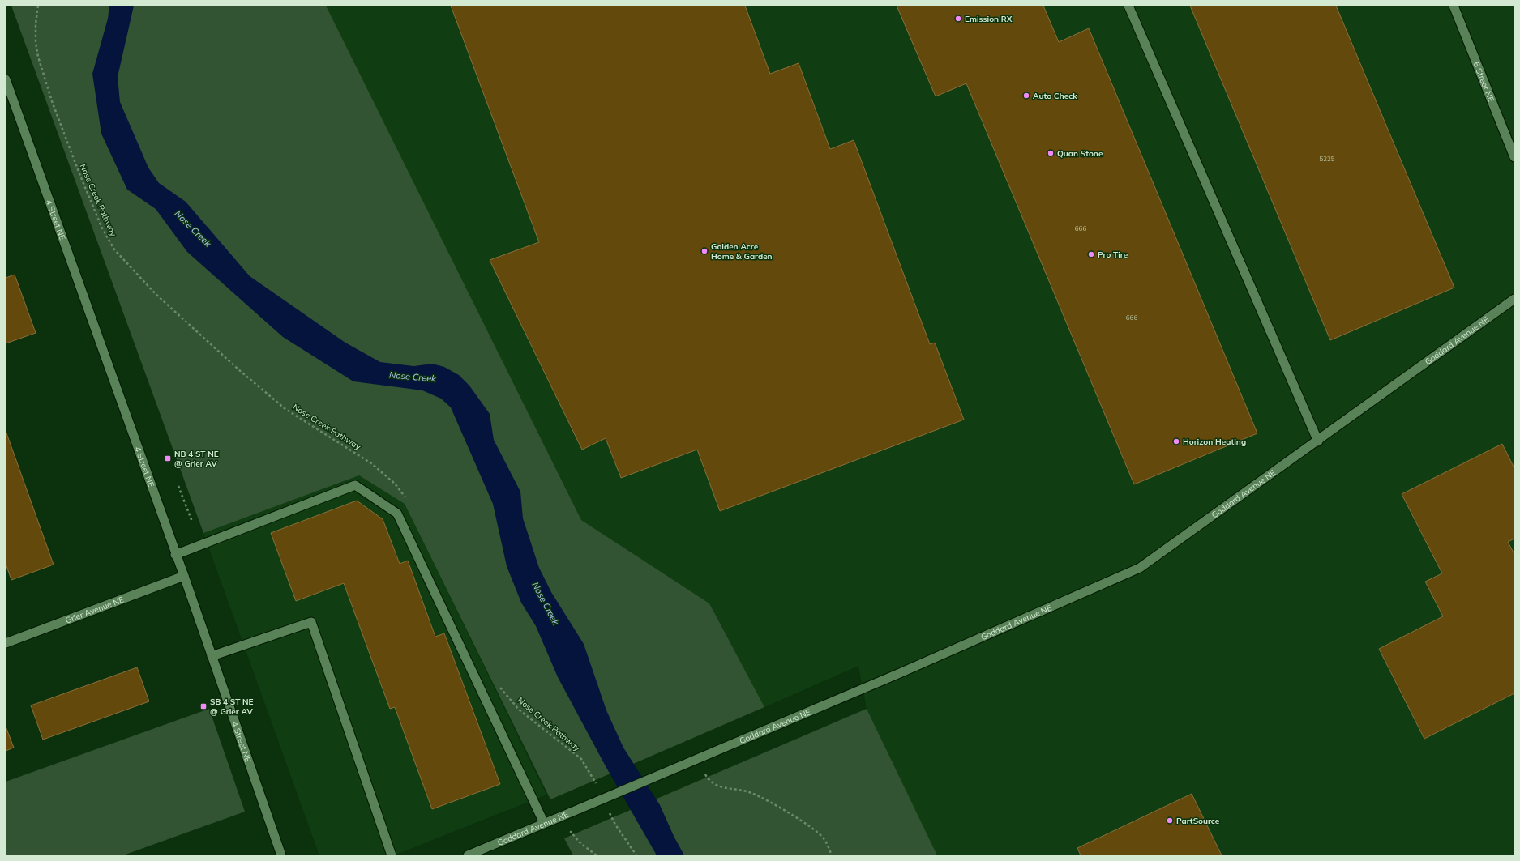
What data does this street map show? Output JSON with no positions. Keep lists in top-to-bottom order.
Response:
{
  "streets": {
    "street": [
      "6 Street NE",
      "4 Street NE",
      "Goddard Avenue NE",
      "Grier Avenue NE"
    ],
    "path": ["Nose Creek Pathway"]
  },
  "crossings": [
    ["4 Street NE", "Grier Avenue NE"]
  ],
  "water": ["Nose Creek"],
  "places": {
    "other": [
      "Emission RX",
      "Auto Check",
      "Quan Stone",
      "Golden Acre Home & Garden",
      "Pro Tire",
      "Horizon Heating",
      "PartSource"
    ],
    "transit": ["NB 4 ST NE @ Grier AV", "SB 4 ST NE @ Grier AV"]
  },
  "house_numbers": ["5225", "666", "666"]
}
